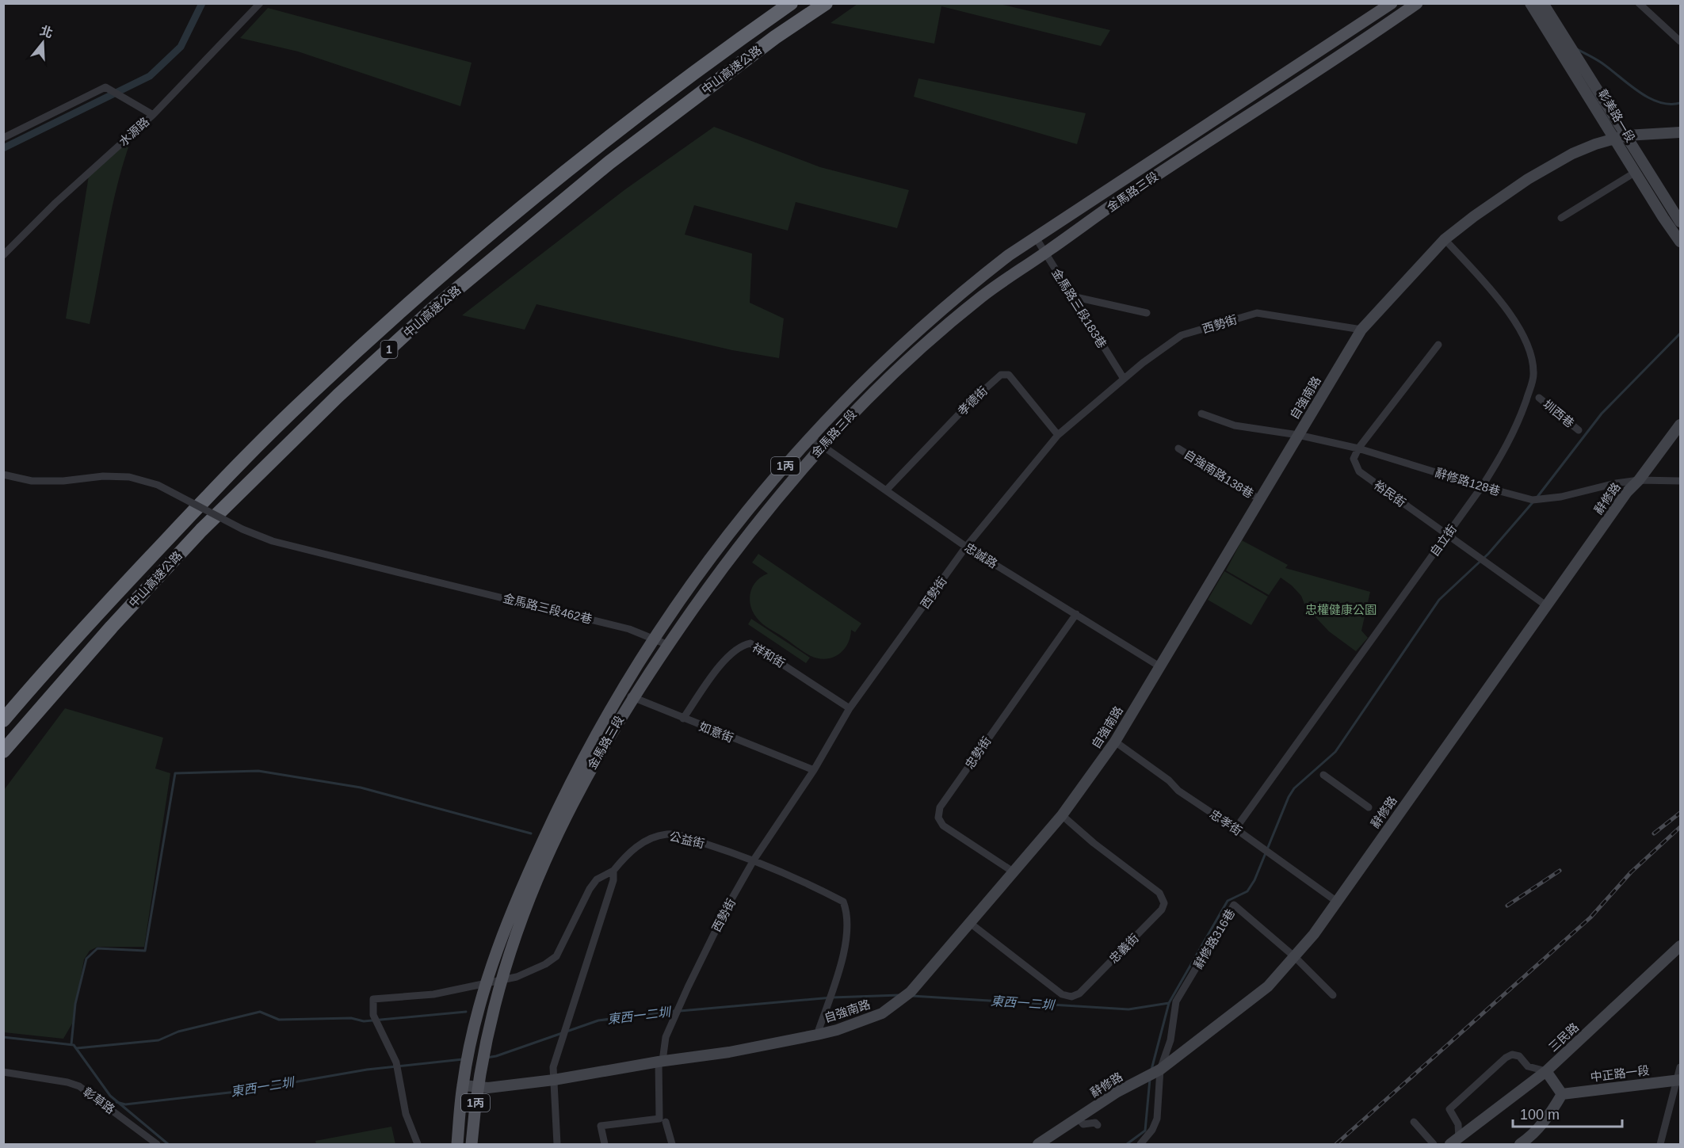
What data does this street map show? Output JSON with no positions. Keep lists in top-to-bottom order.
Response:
{
  "streets": {
    "highway": ["中山高速公路", "1"],
    "main road": ["金馬路三段", "1丙"],
    "street": [
      "彰美路一段",
      "水源路",
      "金馬路三段183巷",
      "西勢街",
      "自強南路",
      "孝德街",
      "圳西巷",
      "自強南路138巷",
      "辭修路128巷",
      "裕民街",
      "辭修路",
      "自立街",
      "忠誠路",
      "金馬路三段462巷",
      "祥和街",
      "如意街",
      "忠勢街",
      "忠孝街",
      "公益街",
      "辭修路316巷",
      "忠義街",
      "三民路",
      "中正路一段",
      "彰草路"
    ]
  },
  "crossings": [
    ["彰美路一段", "自強南路"],
    ["金馬路三段", "金馬路三段183巷"],
    ["金馬路三段", "自強南路"],
    ["金馬路三段", "忠誠路"],
    ["金馬路三段", "金馬路三段462巷"],
    ["金馬路三段", "如意街"],
    ["金馬路三段", "公益街"],
    ["金馬路三段183巷", "西勢街"],
    ["西勢街", "自強南路"],
    ["西勢街", "孝德街"],
    ["西勢街", "忠誠路"],
    ["西勢街", "祥和街"],
    ["西勢街", "如意街"],
    ["西勢街", "公益街"],
    ["自強南路", "自強南路138巷"],
    ["自強南路", "辭修路128巷"],
    ["自強南路", "自立街"],
    ["自強南路", "忠誠路"],
    ["自強南路", "忠勢街"],
    ["自強南路", "忠孝街"],
    ["自強南路", "公益街"],
    ["自強南路", "忠義街"],
    ["孝德街", "忠誠路"],
    ["辭修路128巷", "裕民街"],
    ["辭修路128巷", "辭修路"],
    ["辭修路128巷", "自立街"],
    ["裕民街", "辭修路"],
    ["裕民街", "自立街"],
    ["辭修路", "忠孝街"],
    ["辭修路", "辭修路316巷"],
    ["自立街", "忠孝街"],
    ["忠誠路", "忠勢街"],
    ["祥和街", "如意街"]
  ],
  "water": ["東西一二圳"],
  "parks": ["忠權健康公園"],
  "scale_bar": "100 m",
  "north": "top"
}
